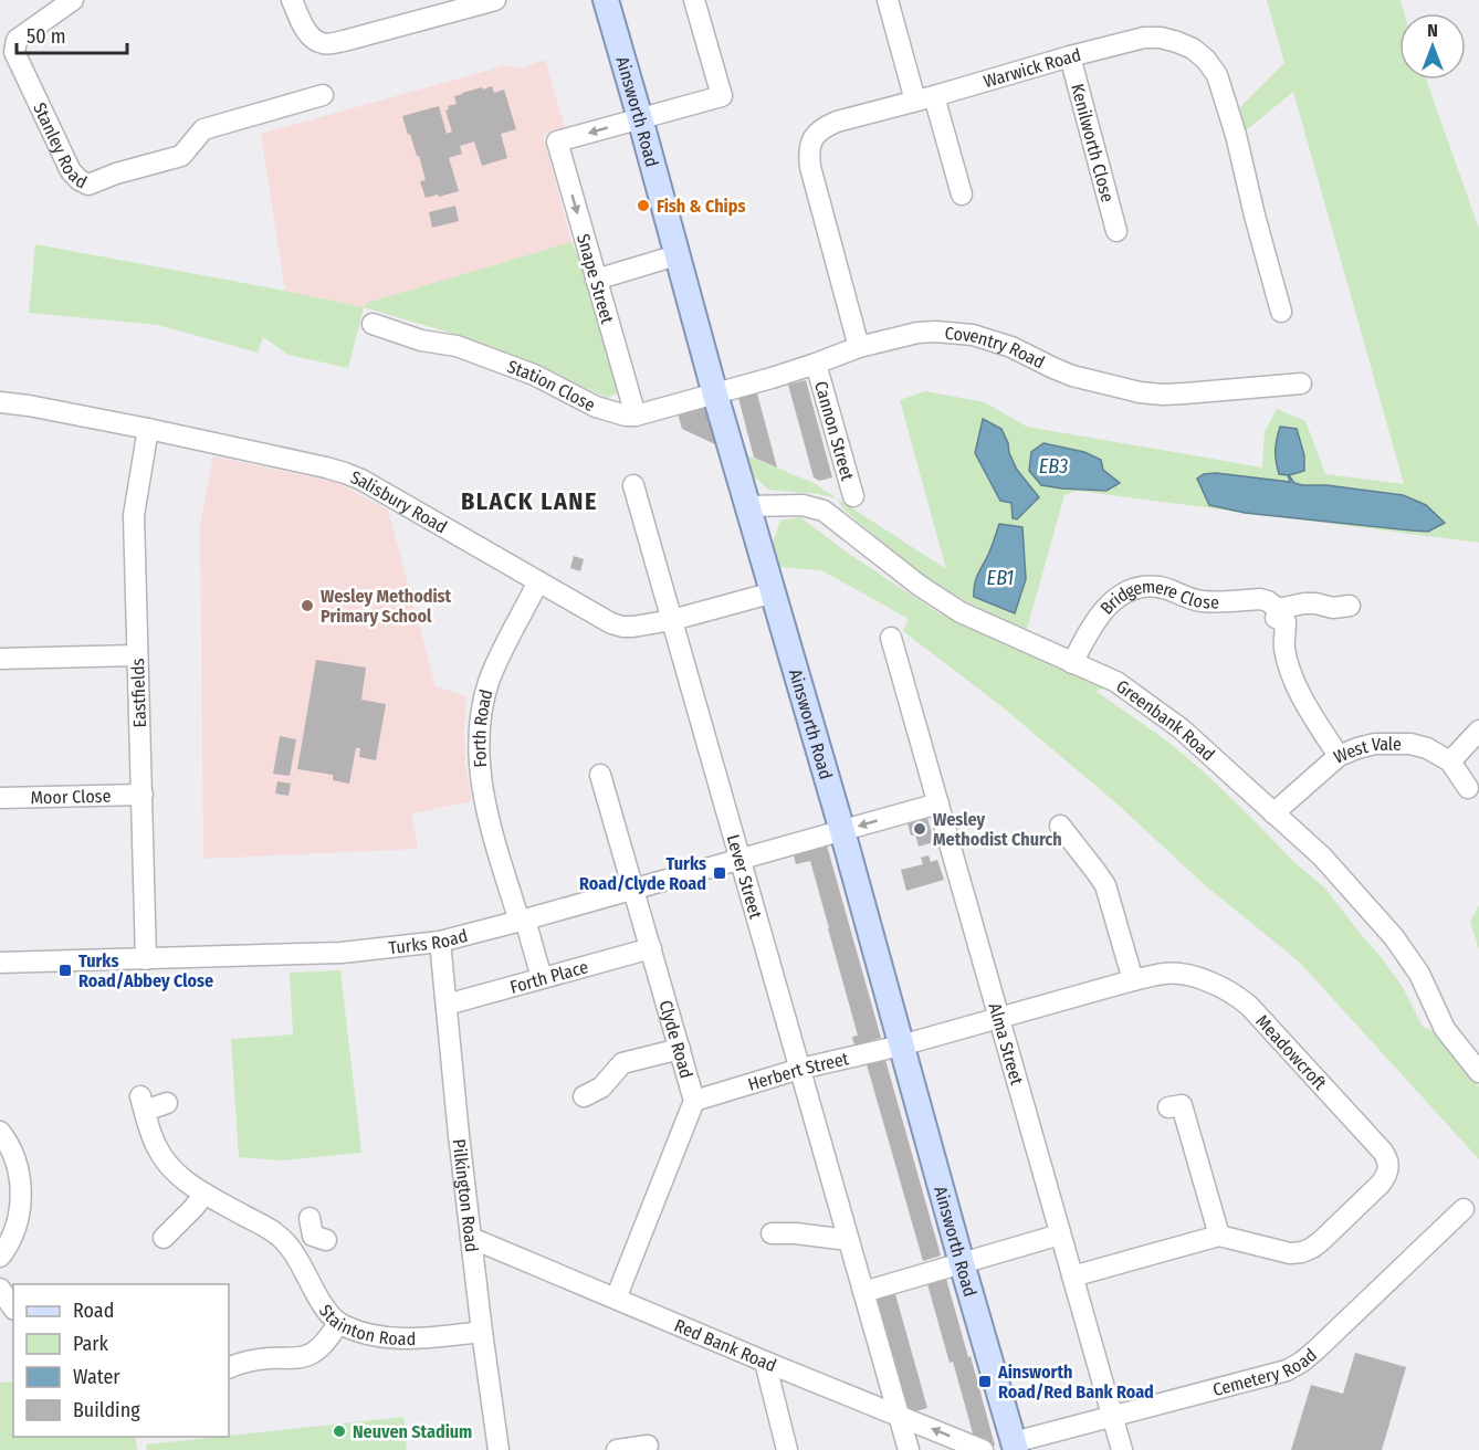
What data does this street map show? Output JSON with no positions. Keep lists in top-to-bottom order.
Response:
{
  "streets": {
    "main road": ["Ainsworth Road"],
    "street": [
      "Warwick Road",
      "Stanley Road",
      "Kenilworth Close",
      "Snape Street",
      "Coventry Road",
      "Station Close",
      "Cannon Street",
      "Salisbury Road",
      "Bridgemere Close",
      "Eastfields",
      "Greenbank Road",
      "Forth Road",
      "West Vale",
      "Moor Close",
      "Lever Street",
      "Turks Road",
      "Forth Place",
      "Clyde Road",
      "Alma Street",
      "Meadowcroft",
      "Herbert Street",
      "Pilkington Road",
      "Stainton Road",
      "Red Bank Road",
      "Cemetery Road"
    ]
  },
  "crossings": [
    ["Warwick Road", "Kenilworth Close"],
    ["Warwick Road", "Coventry Road"],
    ["Ainsworth Road", "Snape Street"],
    ["Ainsworth Road", "Coventry Road"],
    ["Ainsworth Road", "Station Close"],
    ["Ainsworth Road", "Salisbury Road"],
    ["Ainsworth Road", "Greenbank Road"],
    ["Ainsworth Road", "Turks Road"],
    ["Ainsworth Road", "Herbert Street"],
    ["Ainsworth Road", "Cemetery Road"],
    ["Snape Street", "Station Close"],
    ["Coventry Road", "Station Close"],
    ["Coventry Road", "Cannon Street"],
    ["Salisbury Road", "Eastfields"],
    ["Salisbury Road", "Forth Road"],
    ["Salisbury Road", "Lever Street"],
    ["Bridgemere Close", "Greenbank Road"],
    ["Eastfields", "Moor Close"],
    ["Eastfields", "Turks Road"],
    ["Greenbank Road", "West Vale"],
    ["Forth Road", "Turks Road"],
    ["Forth Road", "Forth Place"],
    ["Lever Street", "Turks Road"],
    ["Lever Street", "Herbert Street"],
    ["Lever Street", "Red Bank Road"],
    ["Turks Road", "Clyde Road"],
    ["Turks Road", "Alma Street"],
    ["Turks Road", "Pilkington Road"],
    ["Forth Place", "Clyde Road"],
    ["Forth Place", "Pilkington Road"],
    ["Clyde Road", "Herbert Street"],
    ["Clyde Road", "Red Bank Road"],
    ["Alma Street", "Meadowcroft"],
    ["Alma Street", "Herbert Street"],
    ["Alma Street", "Cemetery Road"],
    ["Meadowcroft", "Herbert Street"],
    ["Pilkington Road", "Stainton Road"],
    ["Pilkington Road", "Red Bank Road"]
  ],
  "districts": ["BLACK LANE"],
  "water": ["EB3", "EB1"],
  "places": {
    "other": [
      "Fish & Chips",
      "Wesley Methodist Primary School",
      "Wesley Methodist Church",
      "Neuven Stadium"
    ],
    "transit": ["Turks Road/Clyde Road", "Turks Road/Abbey Close", "Ainsworth Road/Red Bank Road"]
  },
  "legend": [
    "Road",
    "Park",
    "Water",
    "Building"
  ],
  "scale_bar": "50 m",
  "north": "top"
}
